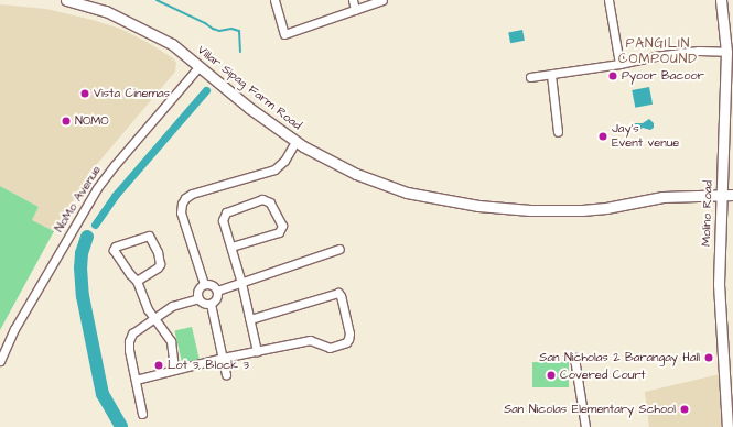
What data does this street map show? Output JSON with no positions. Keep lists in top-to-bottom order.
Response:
{
  "streets": {
    "main road": ["Villar Sipag Farm Road", "Molino Road"],
    "street": ["NoMo Avenue"]
  },
  "crossings": [
    ["Villar Sipag Farm Road", "NoMo Avenue"],
    ["Villar Sipag Farm Road", "Molino Road"]
  ],
  "districts": ["PANGILIN COMPOUND"],
  "places": [
    "Pyoor Bacoor",
    "Vista Cinemas",
    "NOMO",
    "Jay's Event venue",
    "San Nicholas 2 Barangay Hall",
    "Lot 3, Block 3",
    "Covered Court",
    "San Nicolas Elementary School"
  ]
}
